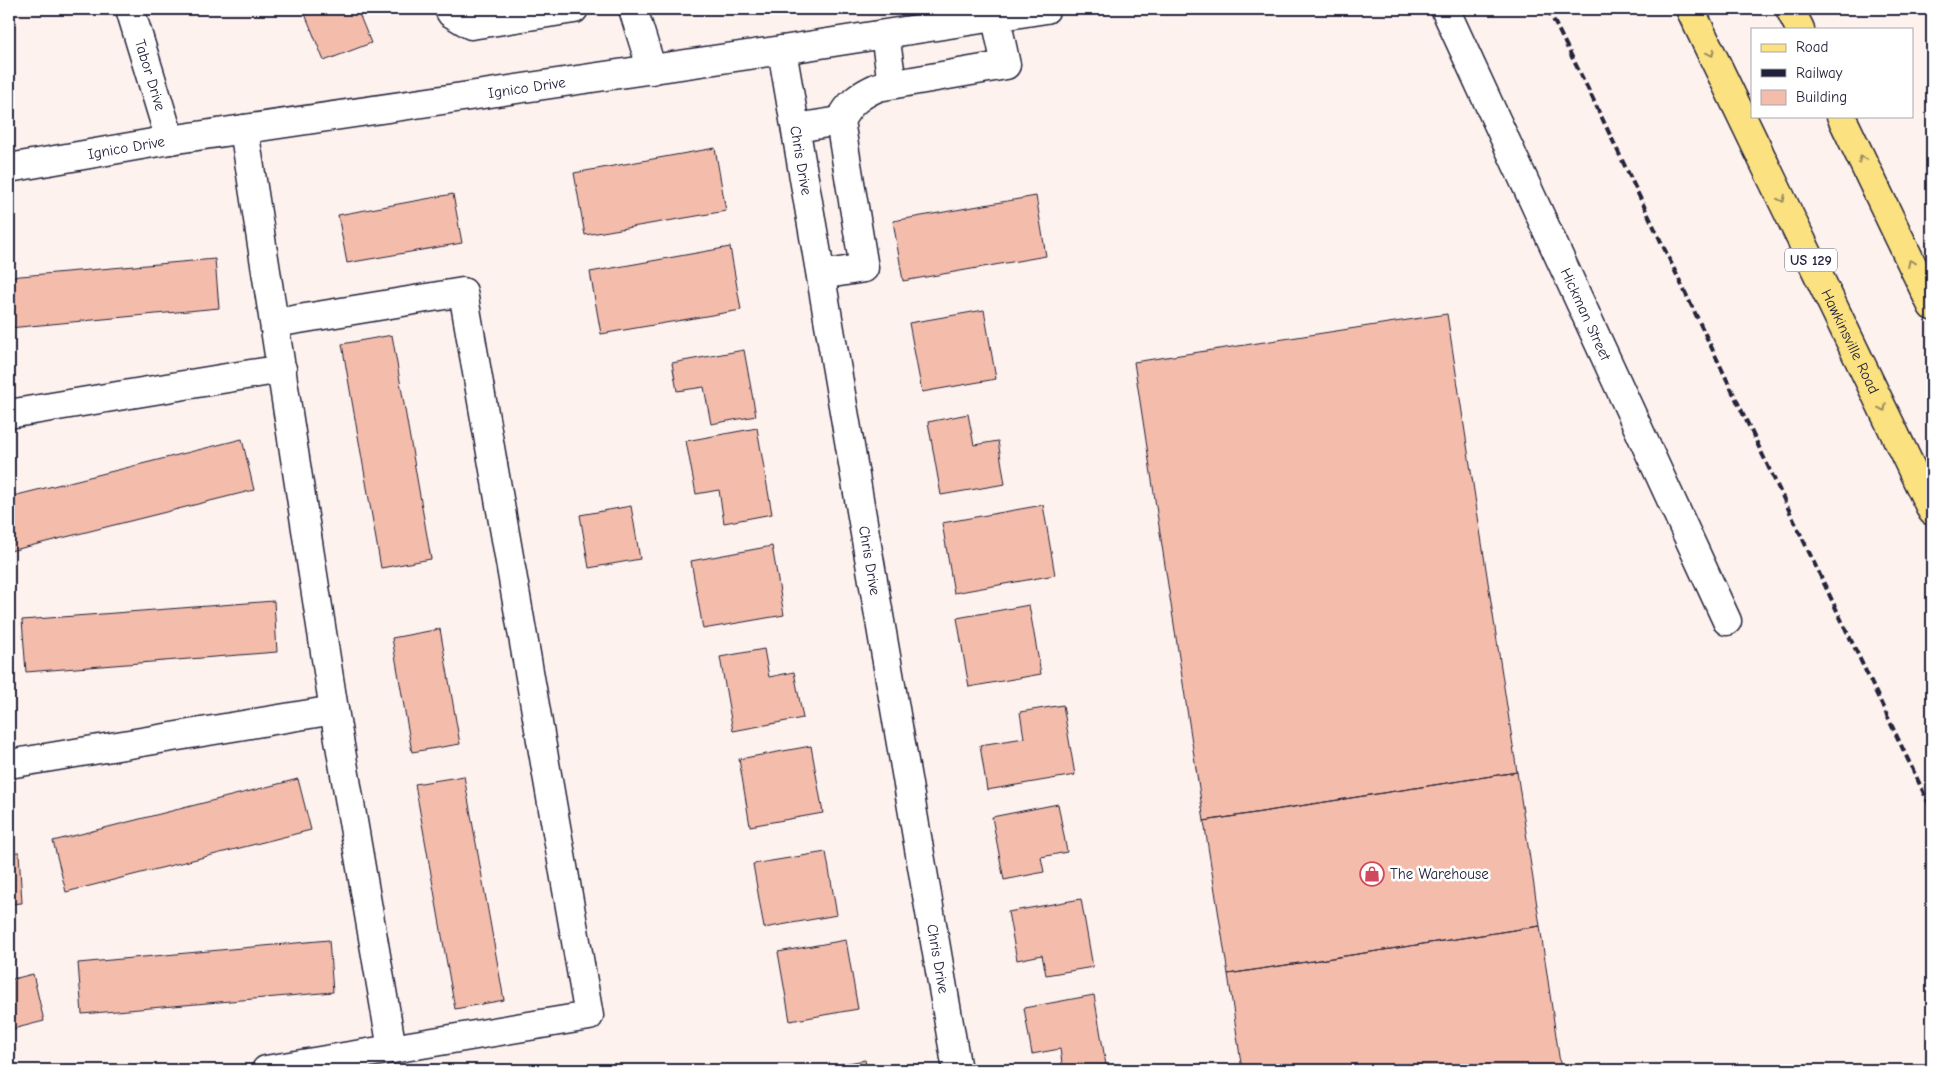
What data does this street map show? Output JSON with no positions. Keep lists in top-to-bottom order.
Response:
{
  "streets": {
    "main road": ["US 129", "Hawkinsville Road"],
    "street": [
      "Tabor Drive",
      "Ignico Drive",
      "Chris Drive",
      "Hickman Street"
    ]
  },
  "crossings": [
    ["Tabor Drive", "Ignico Drive"],
    ["Ignico Drive", "Chris Drive"]
  ],
  "places": {
    "shop": ["The Warehouse"]
  },
  "legend": ["Road", "Railway", "Building"]
}
